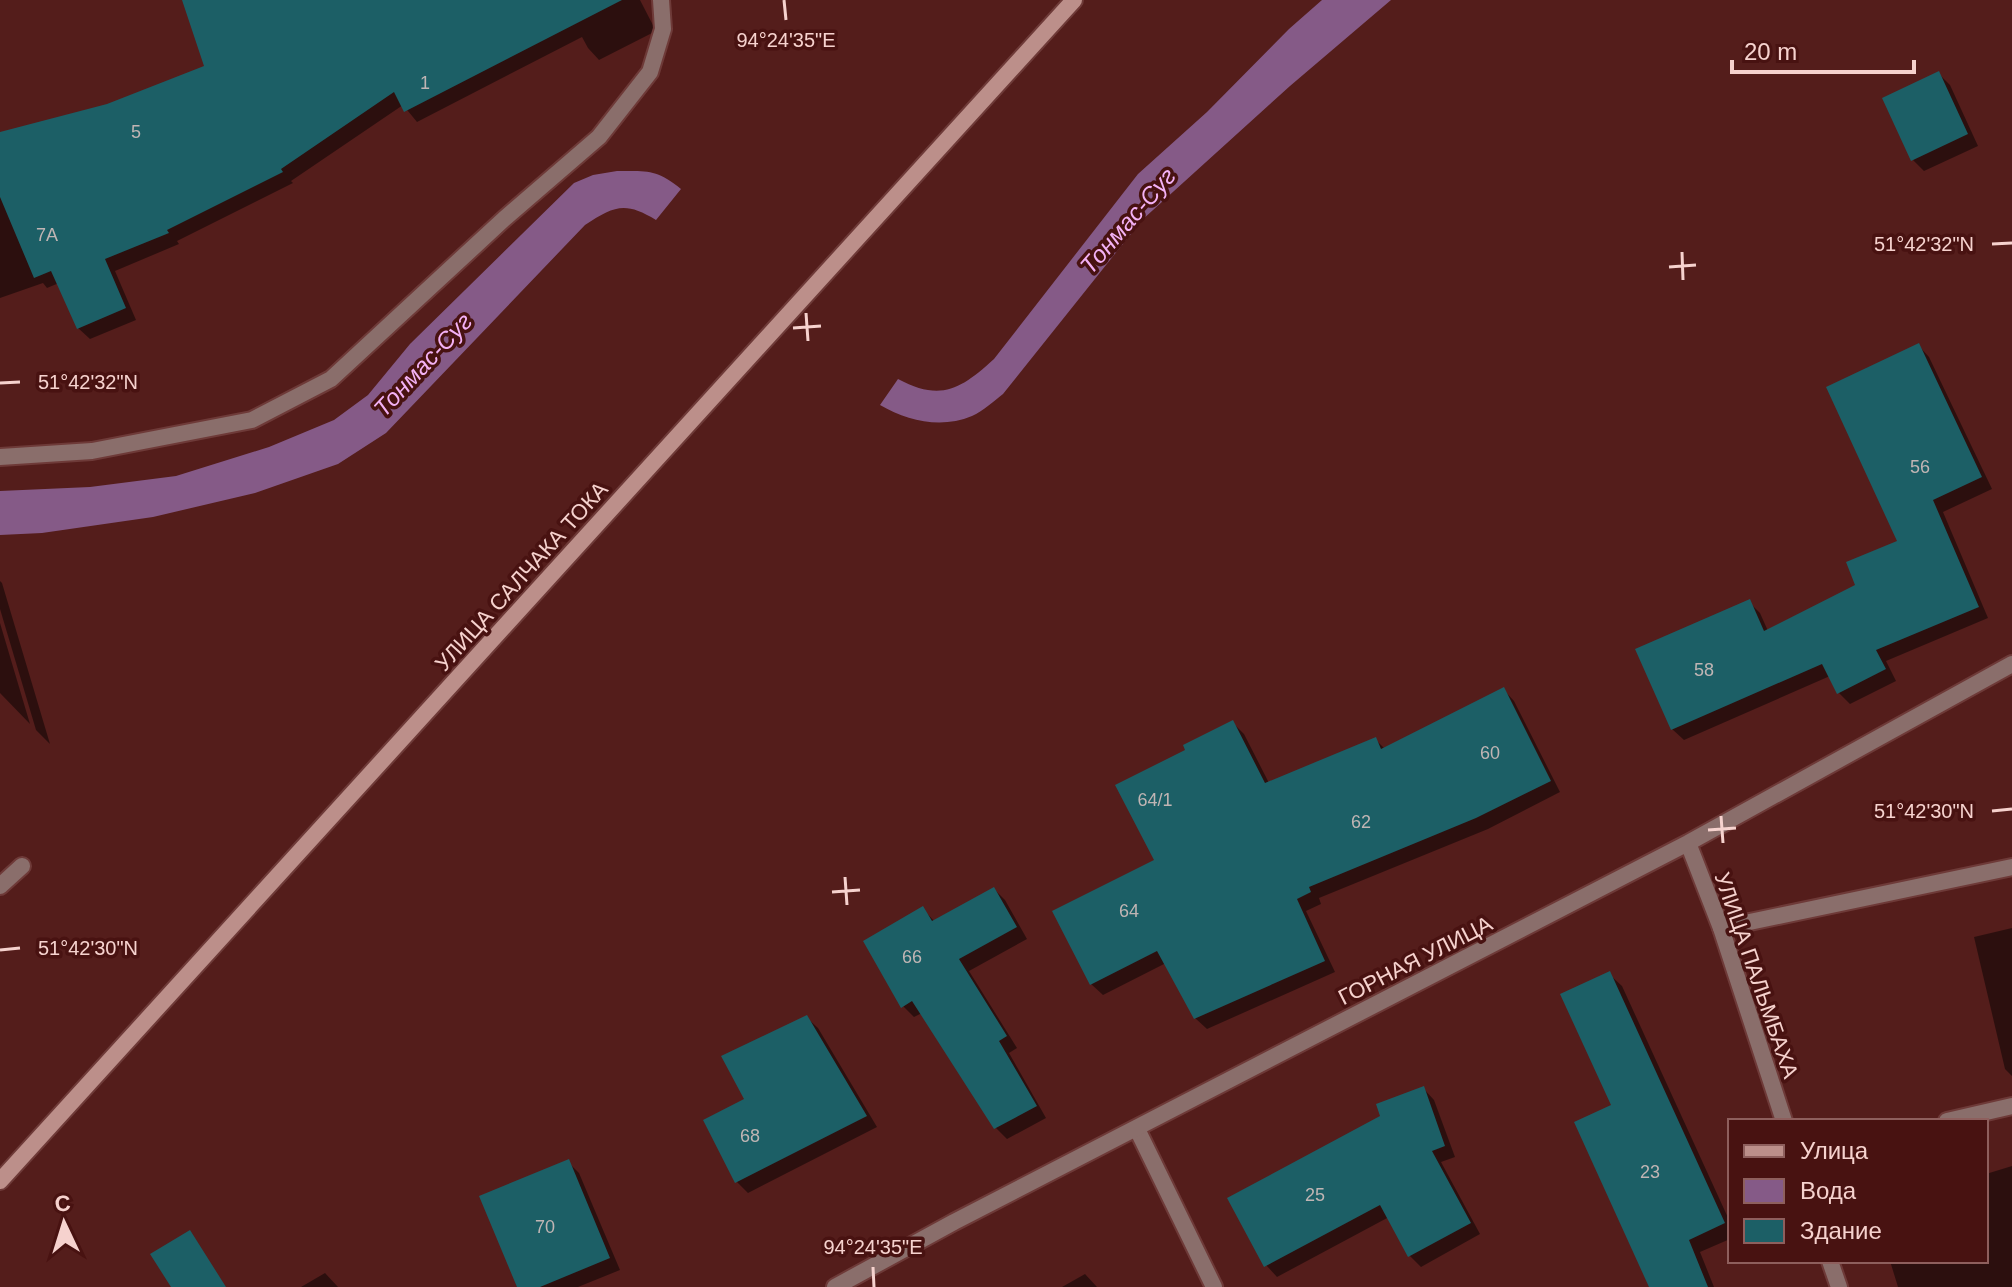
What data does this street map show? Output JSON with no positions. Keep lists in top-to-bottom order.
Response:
{
  "streets": {
    "main road": ["УЛИЦА САЛЧАКА ТОКА"],
    "street": ["ГОРНАЯ УЛИЦА", "УЛИЦА ПАЛЬМБАХА"]
  },
  "crossings": [
    ["ГОРНАЯ УЛИЦА", "УЛИЦА ПАЛЬМБАХА"]
  ],
  "water": ["Тонмас-Суг"],
  "house_numbers": [
    "1",
    "5",
    "7А",
    "56",
    "58",
    "60",
    "64/1",
    "62",
    "64",
    "66",
    "68",
    "23",
    "25",
    "70"
  ],
  "legend": ["Улица", "Вода", "Здание"],
  "scale_bar": "20 m",
  "north": "top",
  "coordinates": ["94°24'35\"E", "51°42'32\"N", "51°42'30\"N"]
}
